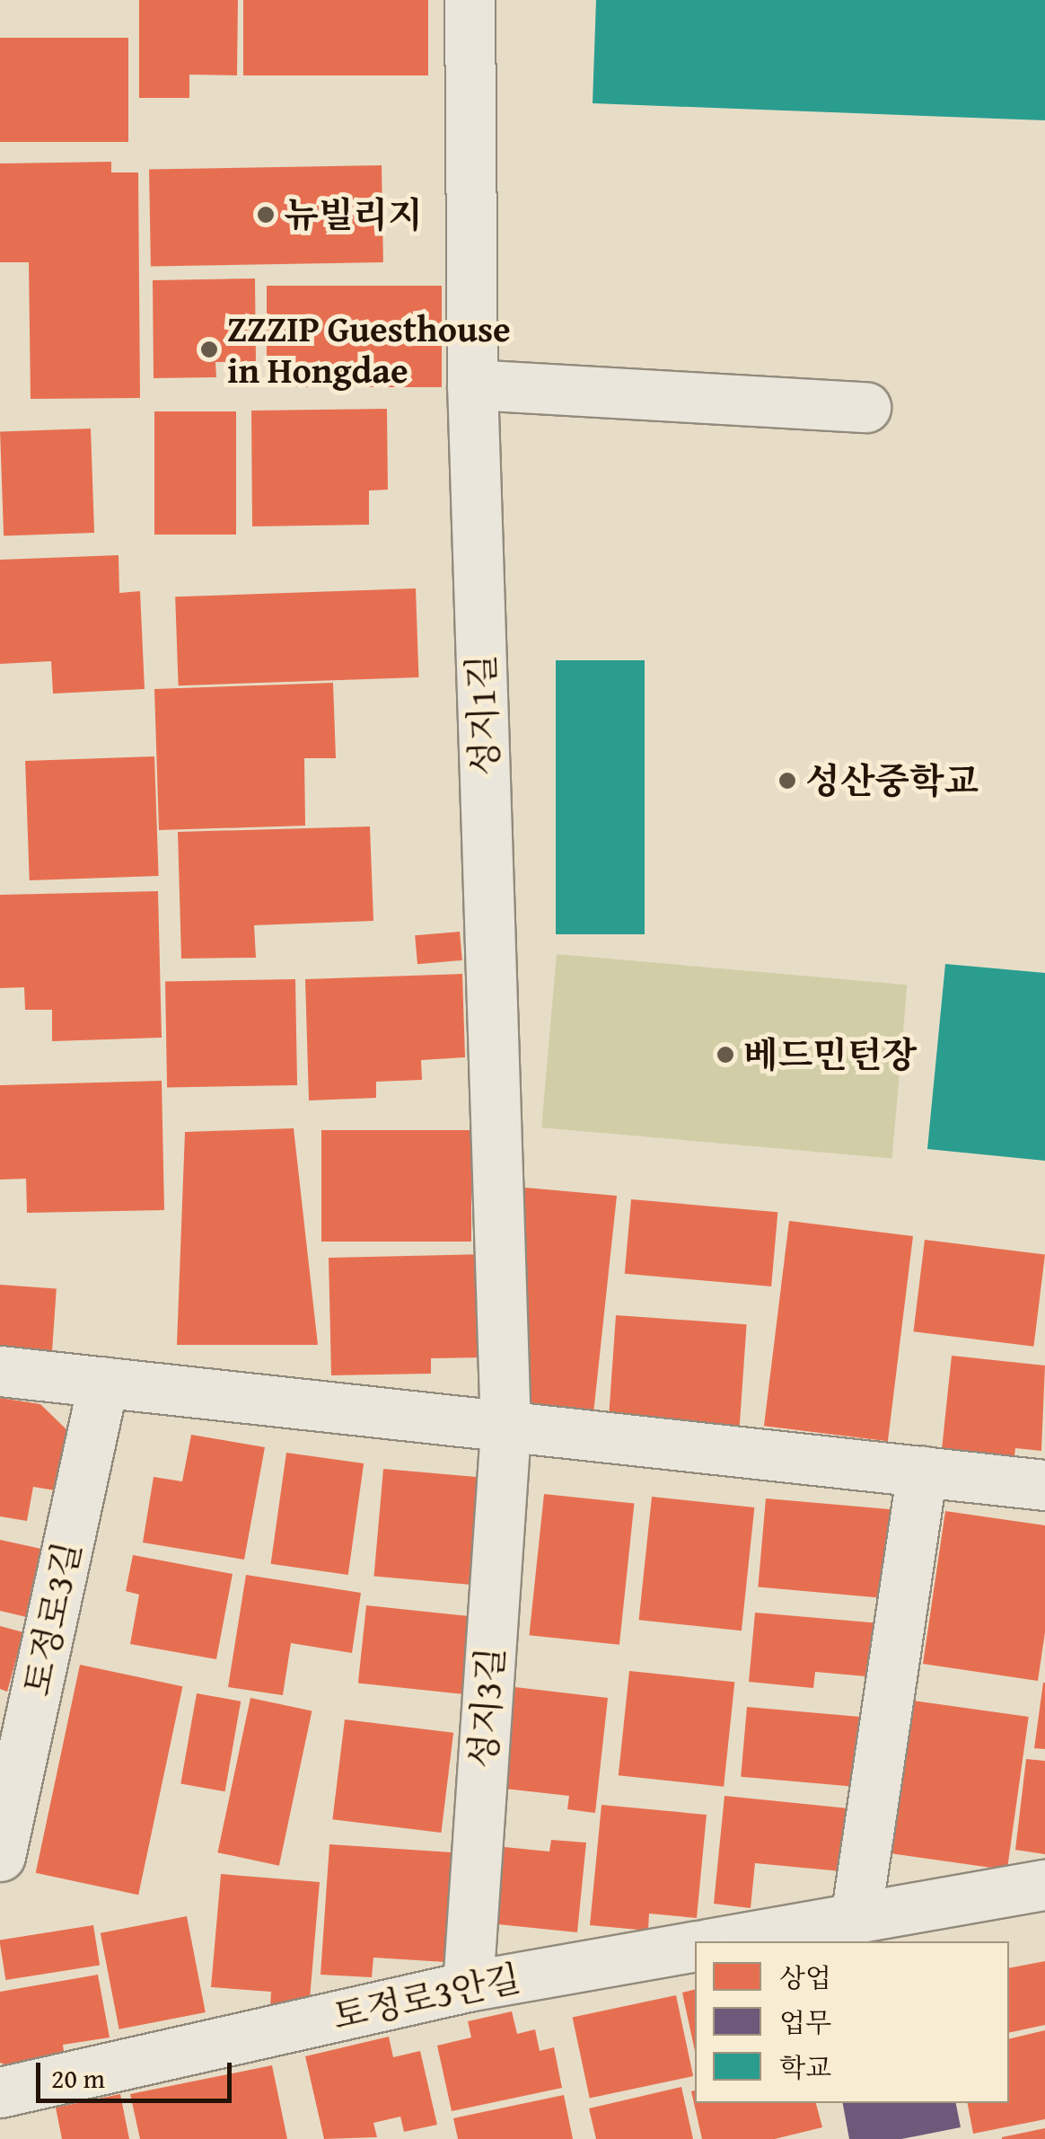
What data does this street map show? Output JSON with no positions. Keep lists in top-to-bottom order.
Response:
{
  "streets": {
    "street": [
      "성지1길",
      "토정로3길",
      "성지3길",
      "토정로3안길"
    ]
  },
  "crossings": [
    ["성지1길", "성지3길"],
    ["성지3길", "토정로3안길"]
  ],
  "places": [
    "뉴빌리지",
    "ZZZIP Guesthouse in Hongdae",
    "성산중학교",
    "베드민턴장"
  ],
  "legend": ["상업", "업무", "학교"],
  "scale_bar": "20 m"
}
